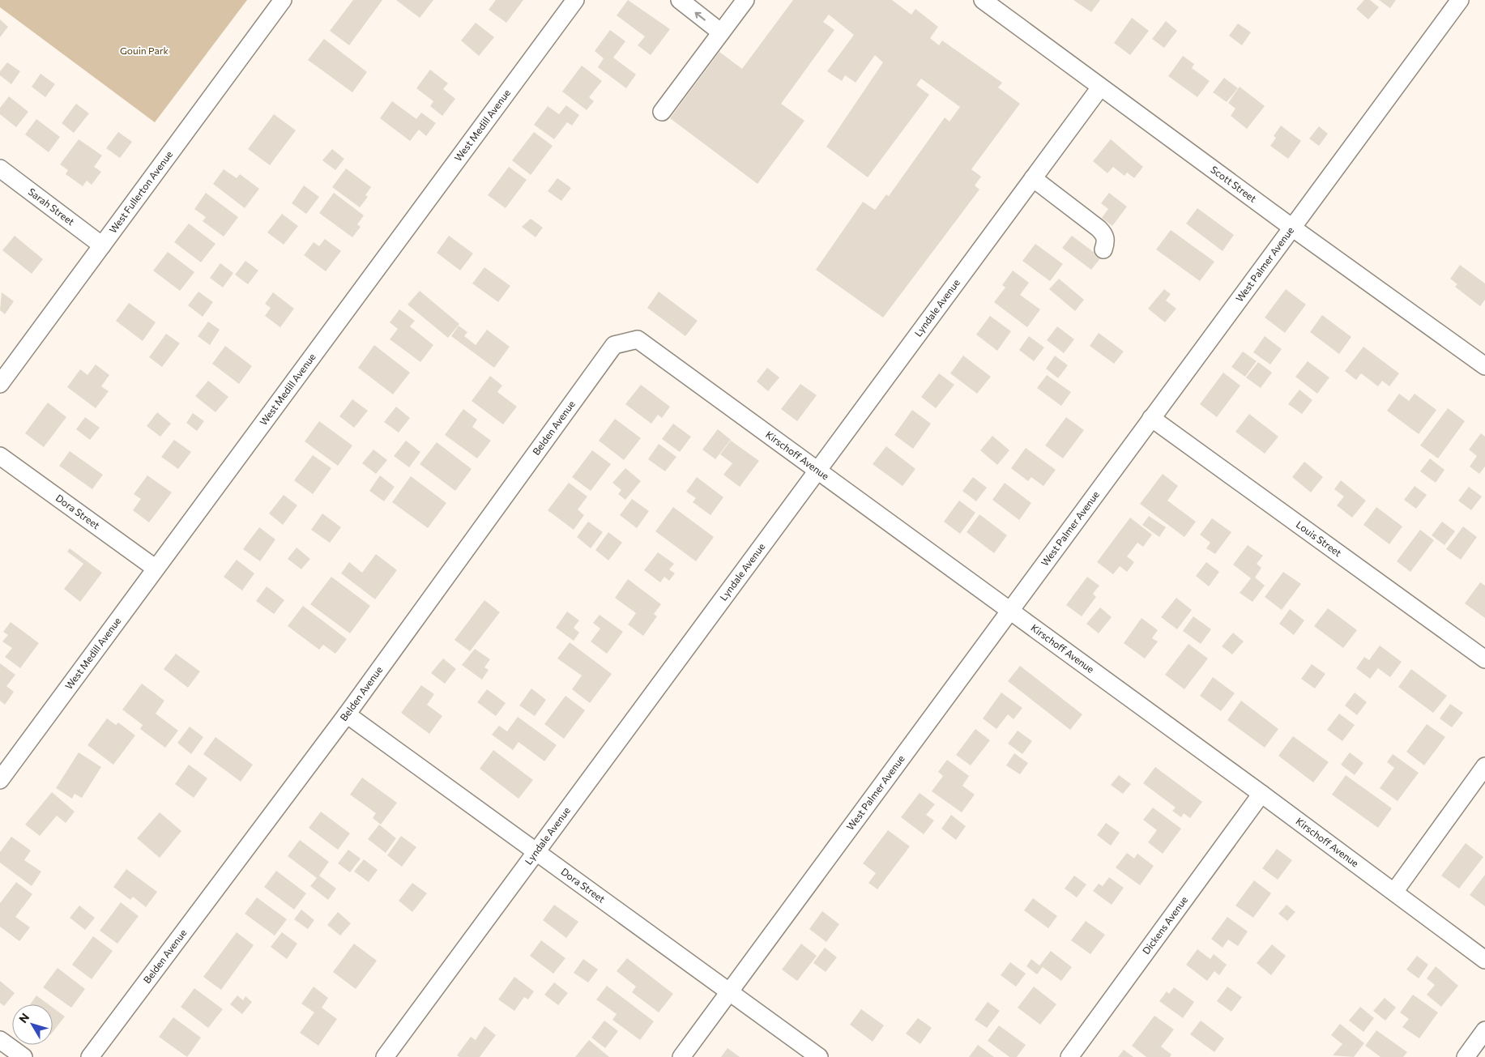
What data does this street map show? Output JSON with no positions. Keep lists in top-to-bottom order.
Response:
{
  "streets": {
    "street": [
      "West Medill Avenue",
      "Scott Street",
      "West Fullerton Avenue",
      "Sarah Street",
      "West Palmer Avenue",
      "Lyndale Avenue",
      "Belden Avenue",
      "Kirschoff Avenue",
      "Dora Street",
      "Louis Street",
      "Dickens Avenue"
    ]
  },
  "crossings": [
    ["West Medill Avenue", "Dora Street"],
    ["Scott Street", "West Palmer Avenue"],
    ["Scott Street", "Lyndale Avenue"],
    ["West Fullerton Avenue", "Sarah Street"],
    ["West Palmer Avenue", "Kirschoff Avenue"],
    ["West Palmer Avenue", "Dora Street"],
    ["West Palmer Avenue", "Louis Street"],
    ["Lyndale Avenue", "Kirschoff Avenue"],
    ["Lyndale Avenue", "Dora Street"],
    ["Belden Avenue", "Kirschoff Avenue"],
    ["Belden Avenue", "Dora Street"],
    ["Kirschoff Avenue", "Dickens Avenue"]
  ],
  "parks": ["Gouin Park"],
  "north": "top left"
}
